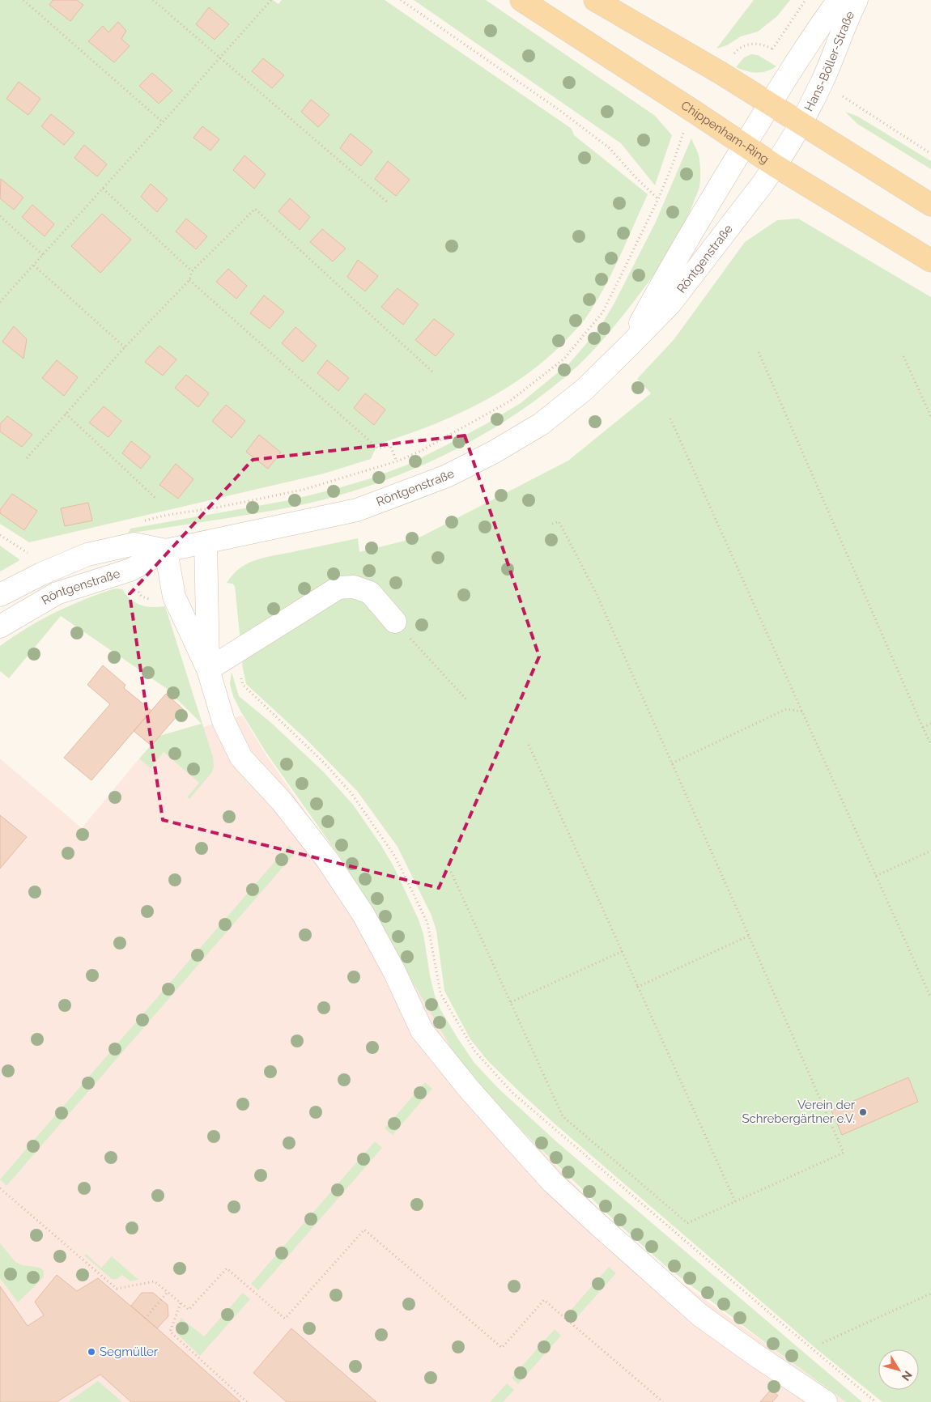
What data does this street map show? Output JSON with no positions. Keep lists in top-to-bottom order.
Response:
{
  "streets": {
    "main road": ["Chippenham-Ring"],
    "street": ["Hans-Böller-Straße", "Röntgenstraße"]
  },
  "crossings": [
    ["Hans-Böller-Straße", "Chippenham-Ring"],
    ["Hans-Böller-Straße", "Röntgenstraße"],
    ["Chippenham-Ring", "Röntgenstraße"]
  ],
  "places": ["Verein der Schrebergärtner e.V.", "Segmüller"],
  "north": "bottom right"
}
